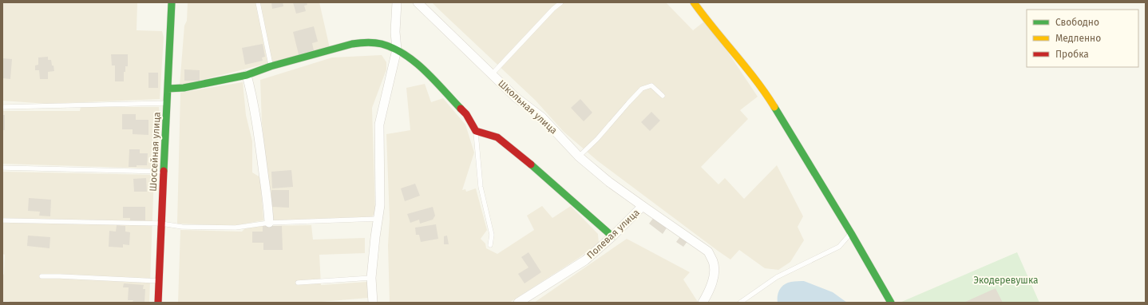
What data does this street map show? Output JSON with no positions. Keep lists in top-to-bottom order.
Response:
{
  "streets": {
    "street": ["Школьная улица", "Шоссейная улица", "Полевая улица"]
  },
  "crossings": [
    ["Школьная улица", "Полевая улица"]
  ],
  "parks": ["Экодеревушка"],
  "legend": ["Свободно", "Медленно", "Пробка"]
}
